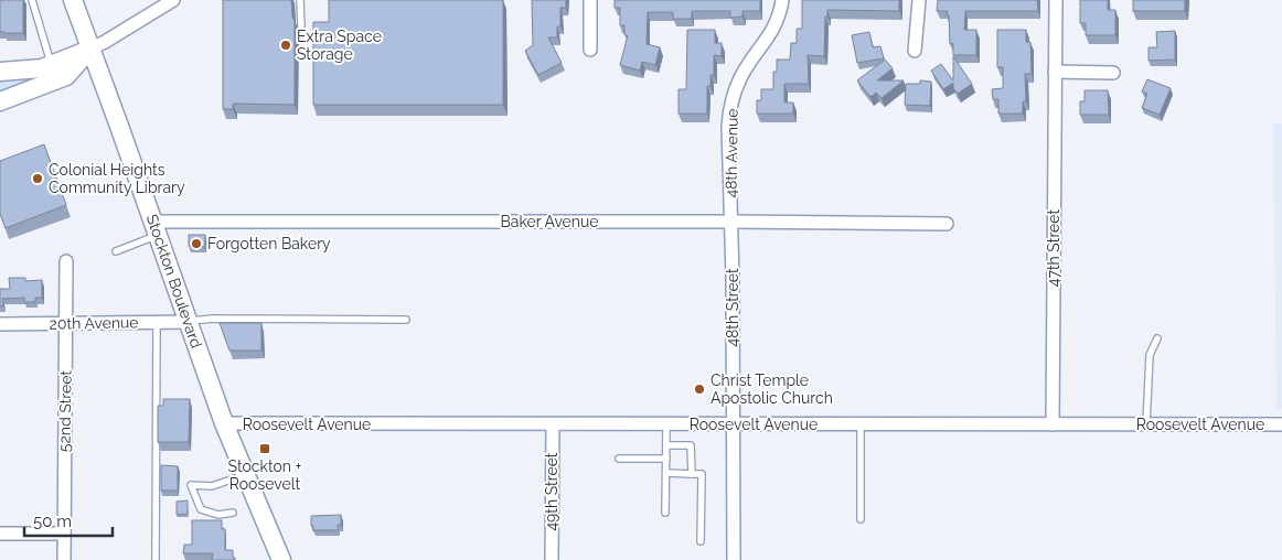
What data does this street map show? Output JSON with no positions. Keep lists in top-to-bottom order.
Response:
{
  "streets": {
    "main road": ["Stockton Boulevard"],
    "street": [
      "48th Avenue",
      "Baker Avenue",
      "47th Street",
      "48th Street",
      "20th Avenue",
      "52nd Street",
      "Roosevelt Avenue",
      "49th Street"
    ]
  },
  "crossings": [
    ["48th Avenue", "Baker Avenue"],
    ["48th Avenue", "48th Street"],
    ["Baker Avenue", "Stockton Boulevard"],
    ["Baker Avenue", "48th Street"],
    ["47th Street", "Roosevelt Avenue"],
    ["Stockton Boulevard", "20th Avenue"],
    ["Stockton Boulevard", "Roosevelt Avenue"],
    ["48th Street", "Roosevelt Avenue"],
    ["20th Avenue", "52nd Street"],
    ["Roosevelt Avenue", "49th Street"]
  ],
  "places": {
    "other": [
      "Extra Space Storage",
      "Colonial Heights Community Library",
      "Forgotten Bakery",
      "Christ Temple Apostolic Church"
    ],
    "transit": ["Stockton + Roosevelt"]
  },
  "scale_bar": "50 m"
}
